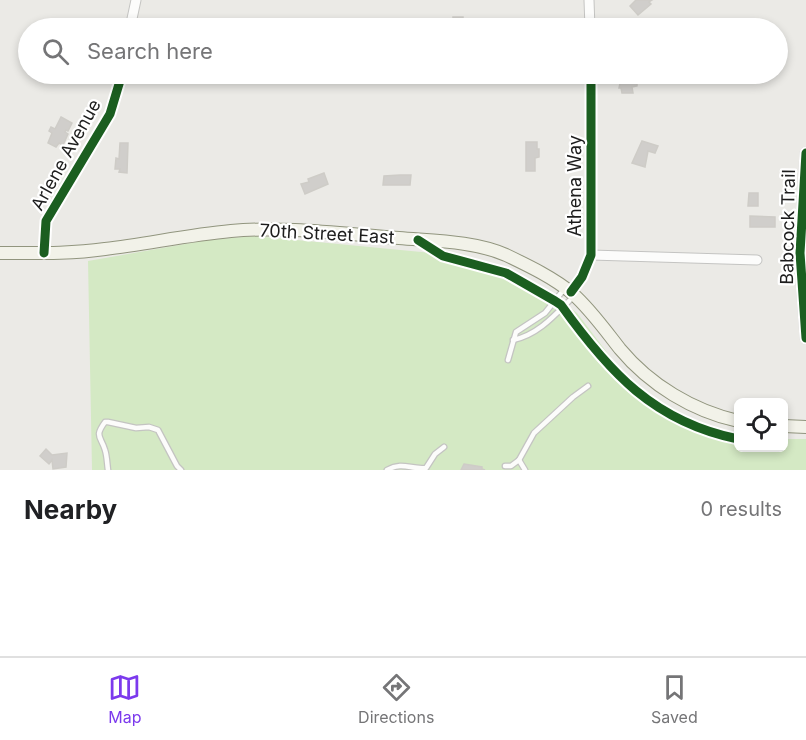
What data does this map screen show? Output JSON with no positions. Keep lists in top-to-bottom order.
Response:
{
  "streets": {
    "main road": ["70th Street East"],
    "street": ["Arlene Avenue", "Athena Way", "Babcock Trail"]
  },
  "crossings": [
    ["Arlene Avenue", "70th Street East"],
    ["Athena Way", "70th Street East"]
  ],
  "page": {
    "search": "Search here",
    "heading": ["Nearby", "0 results"],
    "nav": ["Map", "Directions", "Saved"]
  }
}
